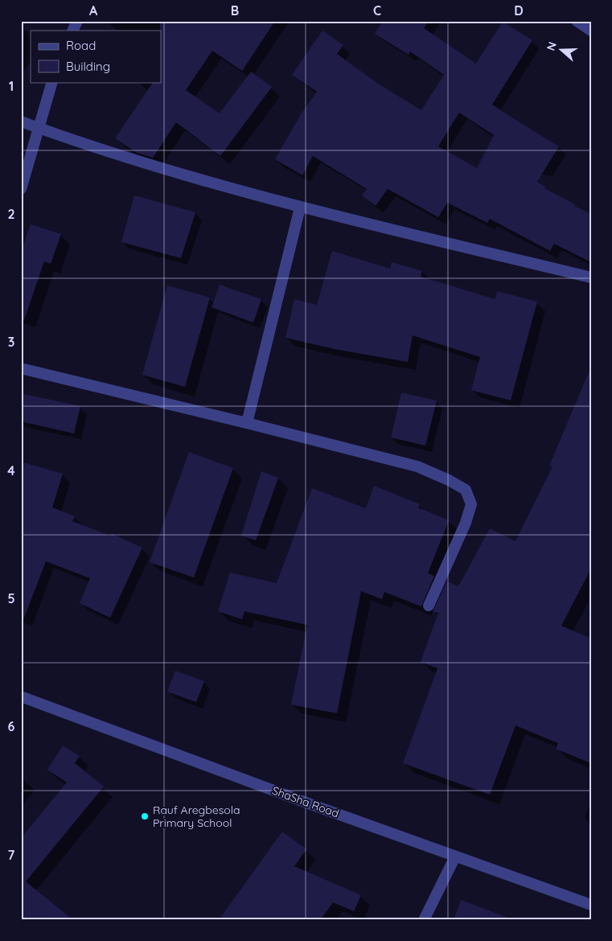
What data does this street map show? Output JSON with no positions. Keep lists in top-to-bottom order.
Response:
{
  "streets": {
    "street": ["ShaSha Road"]
  },
  "places": ["Rauf Aregbesola Primary School"],
  "legend": ["Road", "Building"],
  "north": "left",
  "grid": {
    "columns": [
      "A",
      "B",
      "C",
      "D"
    ],
    "rows": [
      "1",
      "2",
      "3",
      "4",
      "5",
      "6",
      "7"
    ]
  }
}
